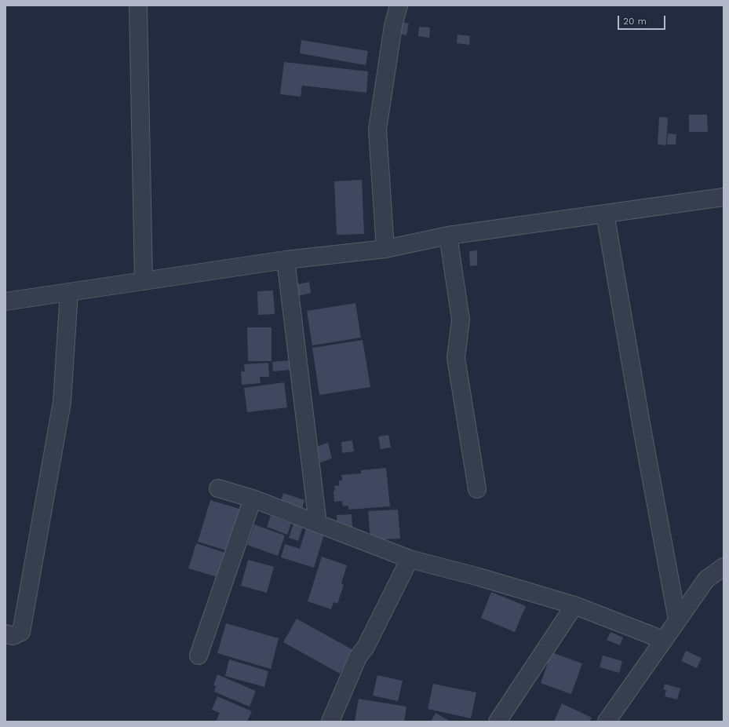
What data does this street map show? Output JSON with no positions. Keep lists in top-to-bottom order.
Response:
{
  "scale_bar": "20 m"
}
